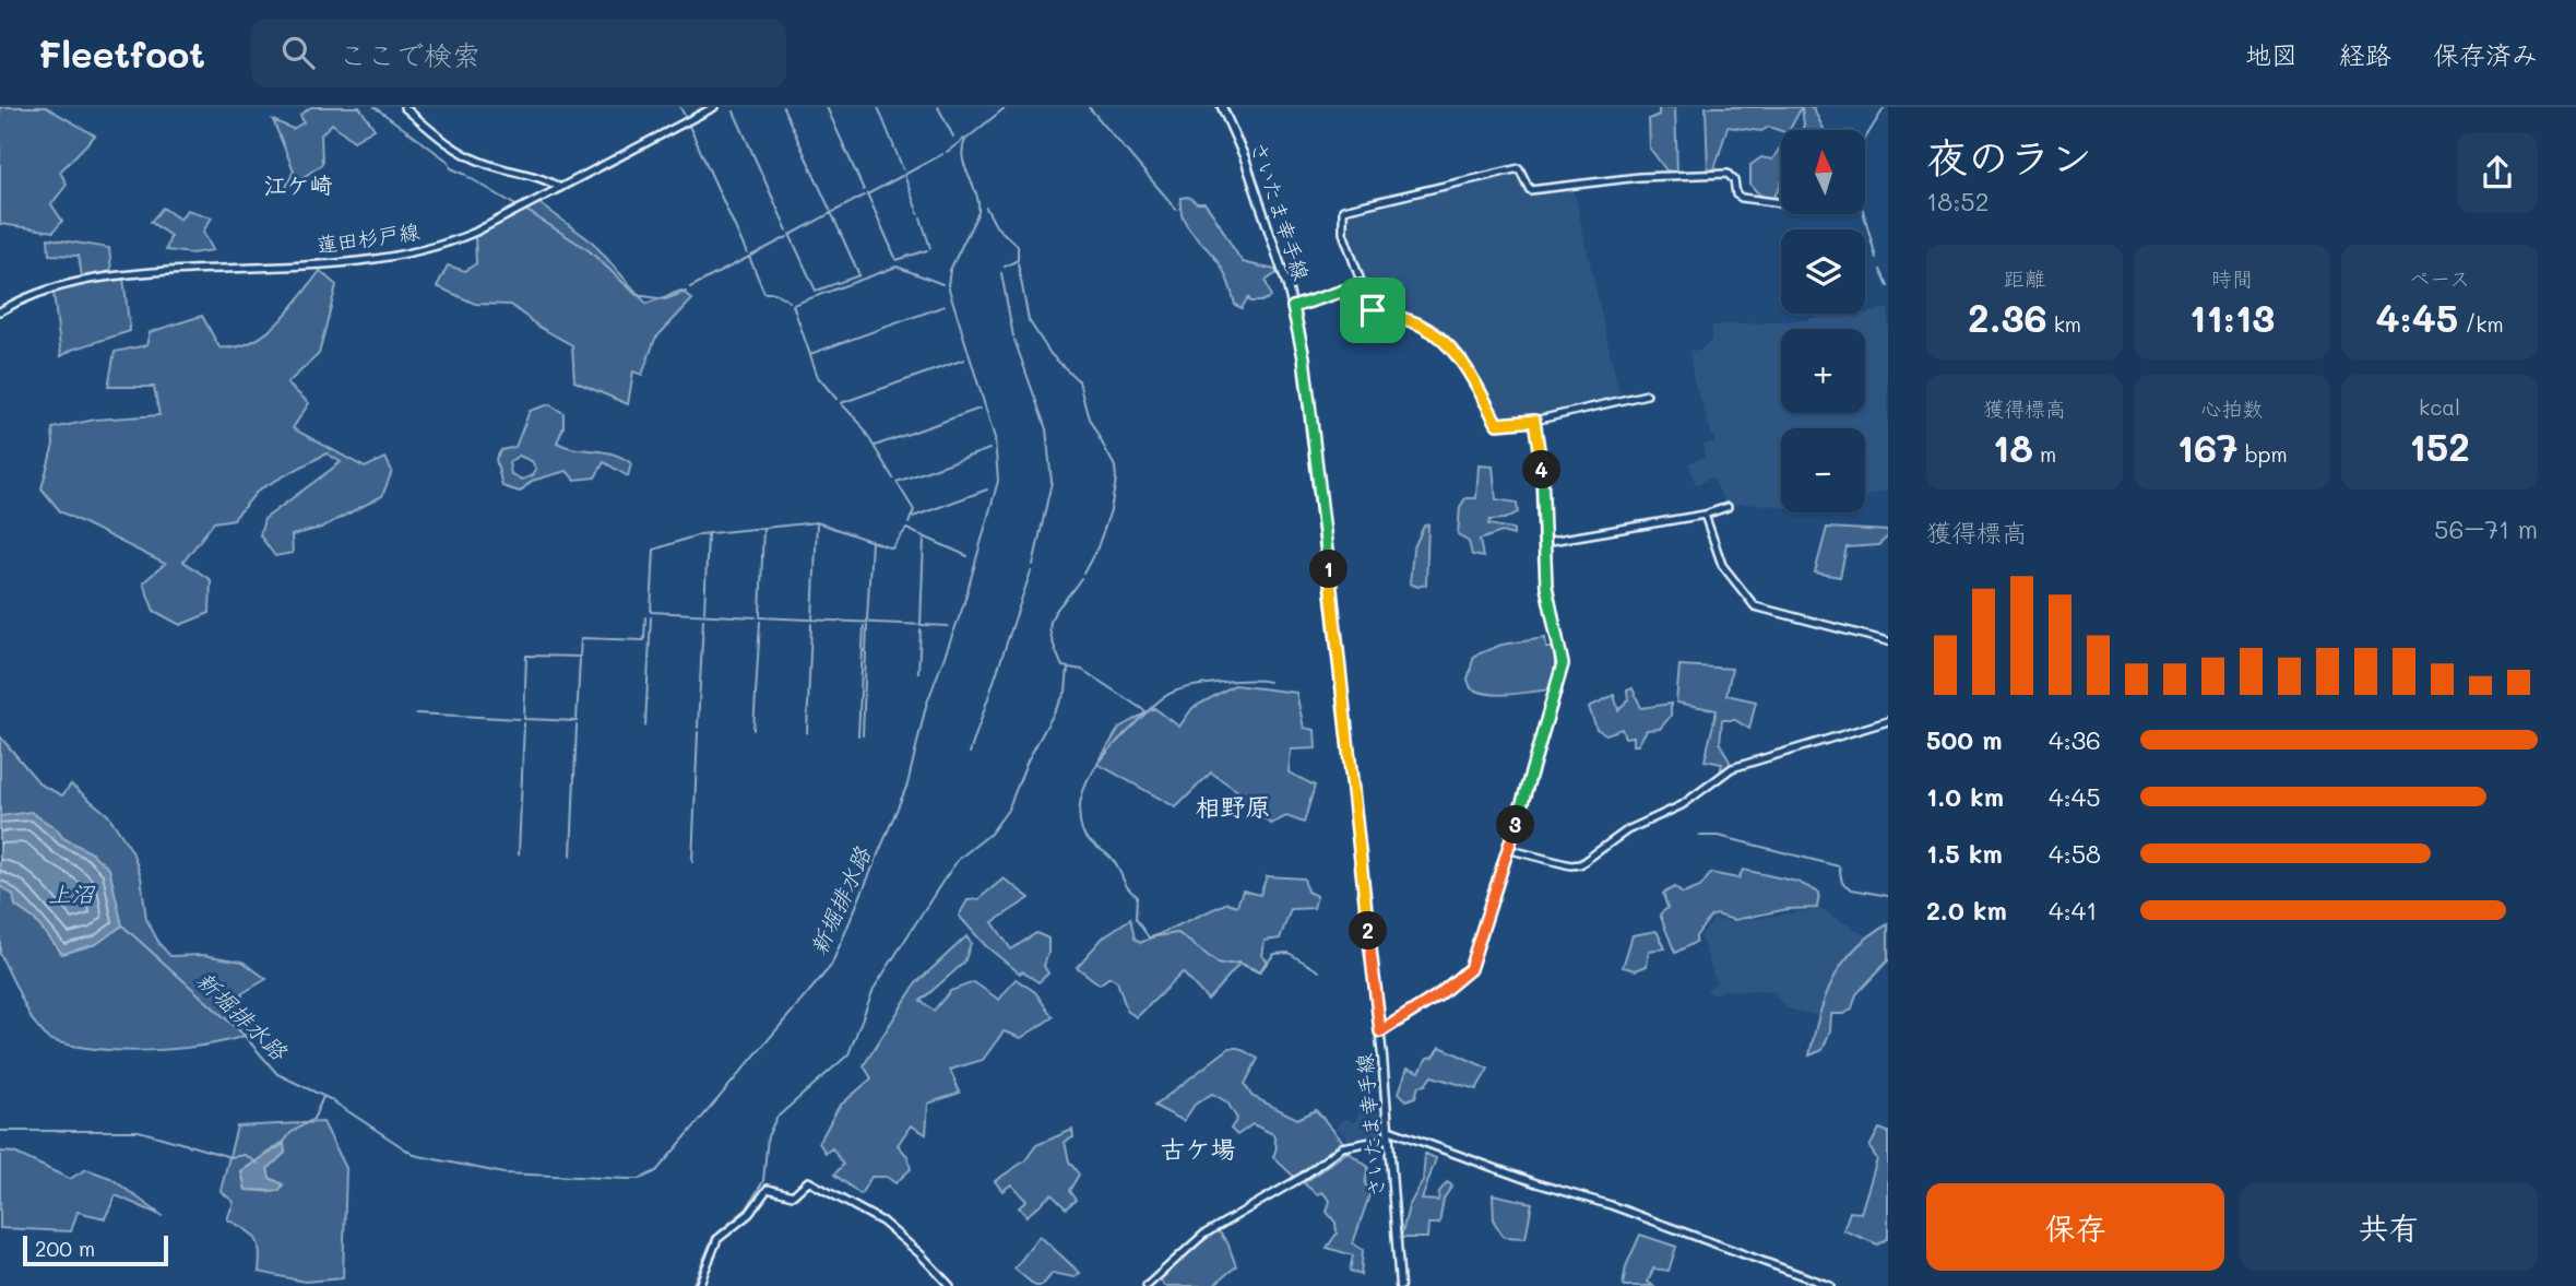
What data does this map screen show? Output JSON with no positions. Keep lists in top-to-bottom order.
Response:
{
  "streets": {
    "main road": ["さいたま幸手線"],
    "street": ["蓮田杉戸線"]
  },
  "districts": ["江ケ崎", "相野原", "古ケ場"],
  "water": ["上沼", "新堀排水路"],
  "scale_bar": "200 m",
  "north": "top",
  "page": {
    "header": "Fleetfoot",
    "search": "ここで検索",
    "nav": ["地図", "経路", "保存済み"],
    "heading": ["夜のラン", "18:52"],
    "map_buttons": ["+", "−"],
    "stats": [
      ["距離", "2.36 km"],
      ["時間", "11:13"],
      ["ペース", "4:45 /km"],
      ["獲得標高", "18 m"],
      ["心拍数", "167 bpm"],
      ["kcal", "152"]
    ],
    "pins": [
      "4",
      "1",
      "3",
      "2"
    ],
    "chart": ["獲得標高", "56–71 m"],
    "list": [
      {
        "name": "500 m",
        "note": "4:36"
      },
      {
        "name": "1.0 km",
        "note": "4:45"
      },
      {
        "name": "1.5 km",
        "note": "4:58"
      },
      {
        "name": "2.0 km",
        "note": "4:41"
      }
    ],
    "buttons": ["保存", "共有"],
    "scale": "200 m"
  }
}
